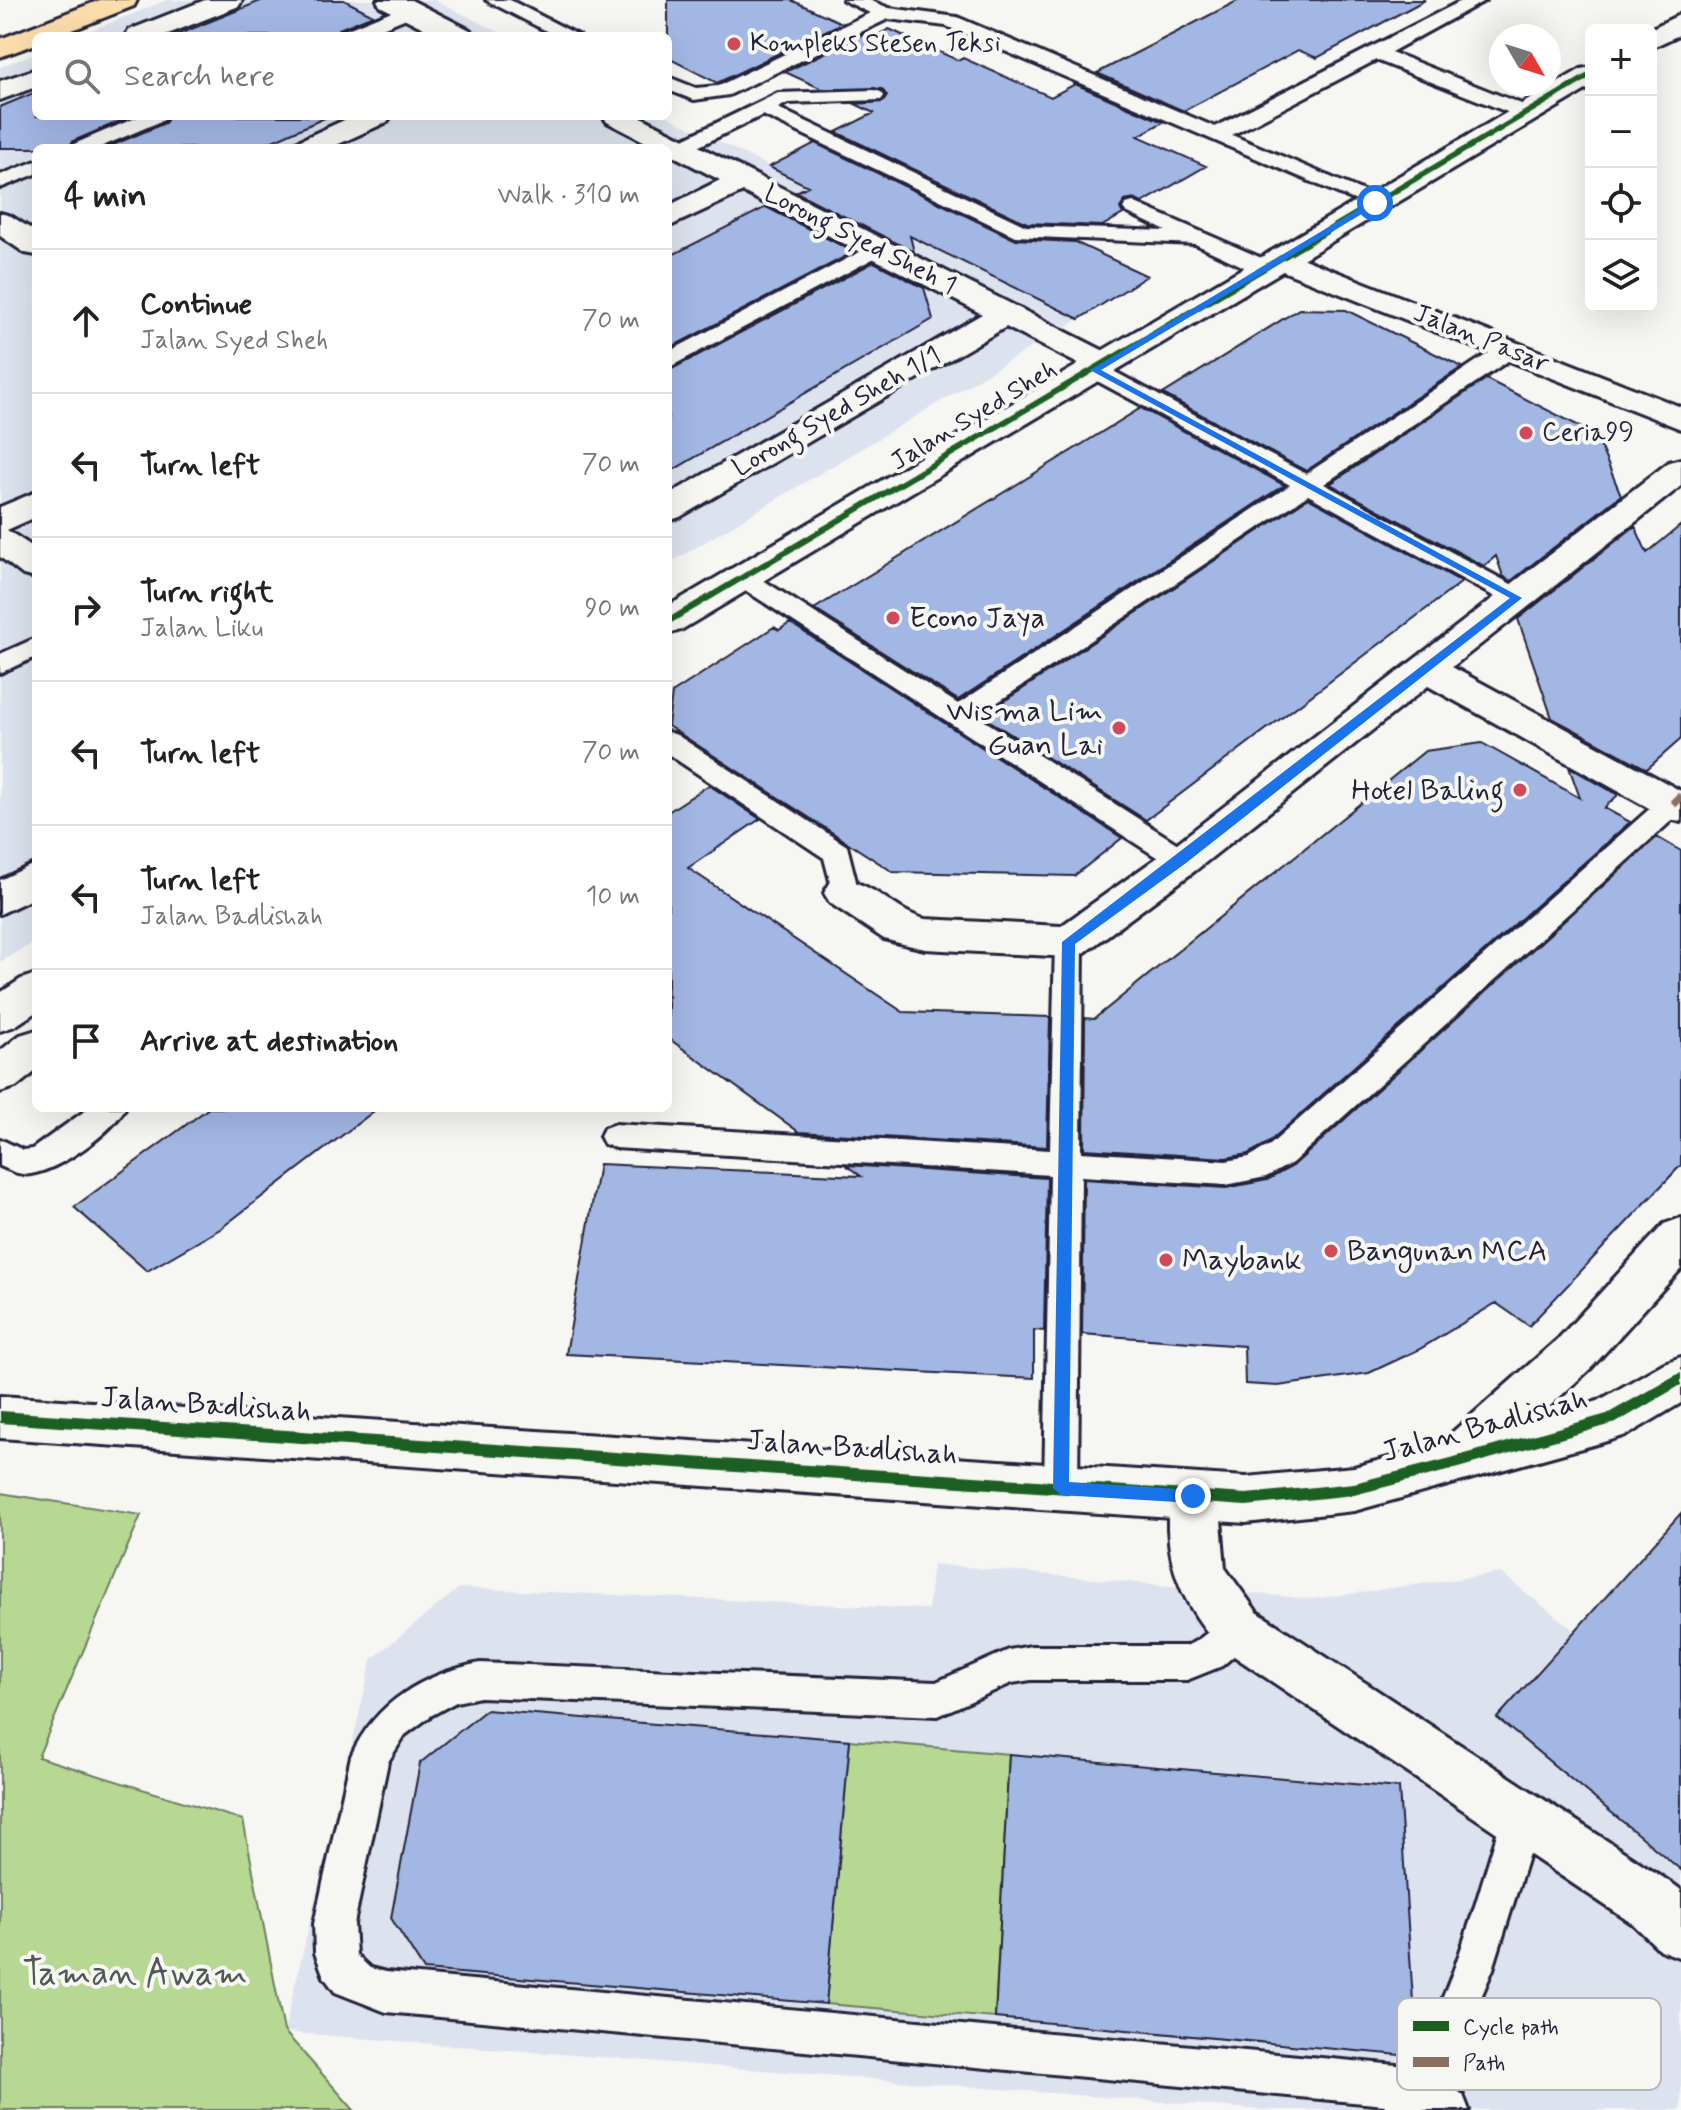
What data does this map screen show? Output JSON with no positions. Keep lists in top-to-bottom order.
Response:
{
  "streets": {
    "street": [
      "Lorong Syed Sheh 1",
      "Jalan Pasar",
      "Lorong Syed Sheh 1/1",
      "Jalan Syed Sheh",
      "Jalan Badlishah"
    ]
  },
  "crossings": [
    ["Lorong Syed Sheh 1", "Lorong Syed Sheh 1/1"],
    ["Lorong Syed Sheh 1", "Jalan Syed Sheh"],
    ["Jalan Pasar", "Jalan Syed Sheh"]
  ],
  "parks": ["Taman Awam"],
  "places": [
    "Kompleks Stesen Teksi",
    "Ceria99",
    "Econo Jaya",
    "Wisma Lim Guan Lai",
    "Hotel Baling",
    "Bangunan MCA",
    "Maybank"
  ],
  "legend": ["Cycle path", "Path"],
  "north": "bottom right",
  "page": {
    "map_buttons": ["+", "−"],
    "search": "Search here",
    "heading": ["4 min", "Walk · 310 m"],
    "list": [
      ["Continue", "Jalan Syed Sheh", "70 m"],
      ["Turn left", "70 m"],
      ["Turn right", "Jalan Liku", "90 m"],
      ["Turn left", "70 m"],
      ["Turn left", "Jalan Badlishah", "10 m"],
      "Arrive at destination"
    ]
  }
}
